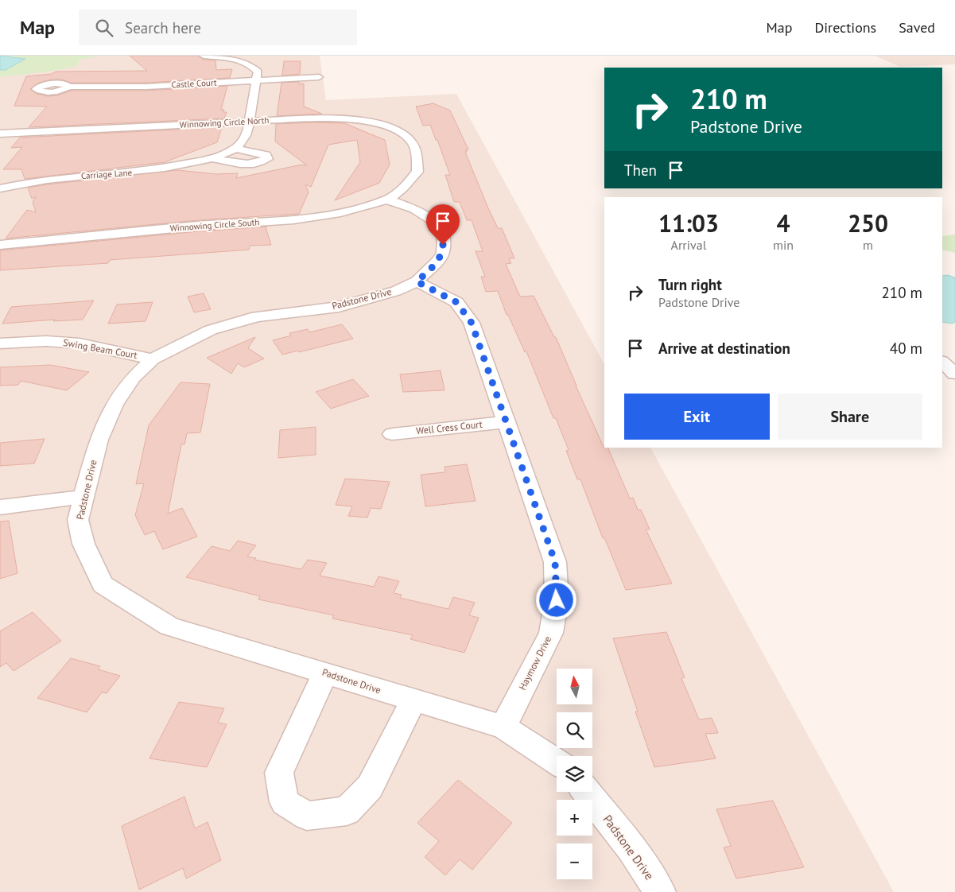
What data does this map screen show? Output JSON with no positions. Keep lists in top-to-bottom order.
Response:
{
  "streets": {
    "street": [
      "Castle Court",
      "Winnowing Circle North",
      "Carriage Lane",
      "Winnowing Circle South",
      "Padstone Drive",
      "Swing Beam Court",
      "Well Cress Court",
      "Haymow Drive"
    ]
  },
  "crossings": [
    ["Winnowing Circle North", "Winnowing Circle South"],
    ["Winnowing Circle South", "Padstone Drive"],
    ["Padstone Drive", "Swing Beam Court"],
    ["Padstone Drive", "Haymow Drive"],
    ["Well Cress Court", "Haymow Drive"]
  ],
  "north": "top",
  "page": {
    "header": "Map",
    "search": "Search here",
    "nav": ["Map", "Directions", "Saved"],
    "turn": ["210 m", "Padstone Drive"],
    "then": "Then",
    "eta": [
      "11:03",
      "Arrival",
      "4",
      "min",
      "250",
      "m"
    ],
    "list": [
      {
        "name": "Turn right",
        "note": "Padstone Drive",
        "value": "210 m"
      },
      {
        "name": "Arrive at destination",
        "value": "40 m"
      }
    ],
    "buttons": ["Exit", "Share"],
    "map_buttons": ["+", "−"]
  }
}
